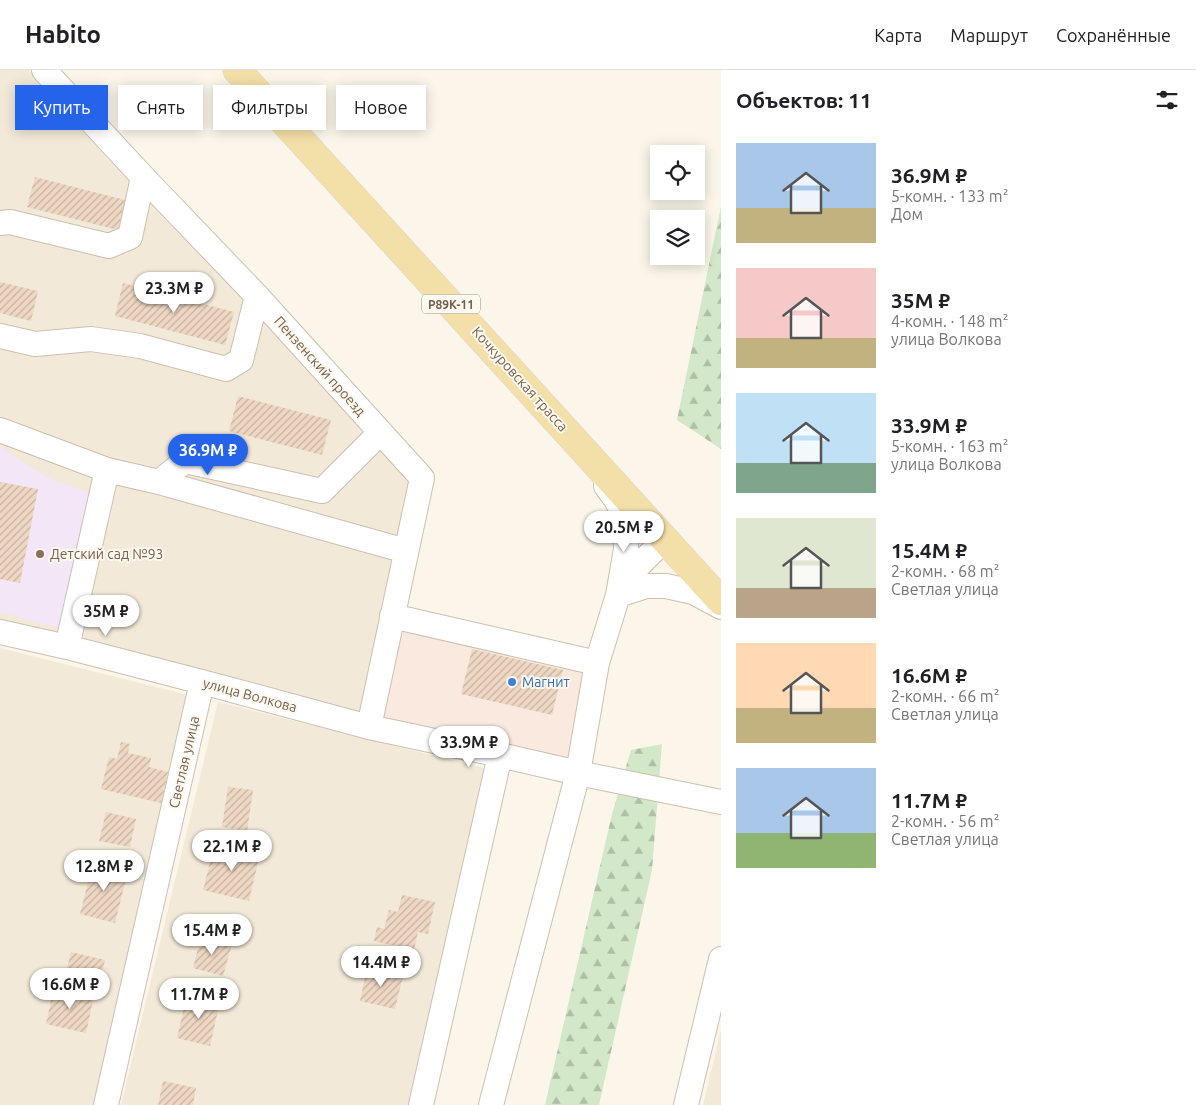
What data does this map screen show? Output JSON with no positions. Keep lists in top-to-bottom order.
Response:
{
  "streets": {
    "main road": ["Р89К-11", "Кочкуровская трасса"],
    "street": ["Пензенский проезд", "улица Волкова", "Светлая улица"]
  },
  "crossings": [
    ["Пензенский проезд", "улица Волкова"],
    ["улица Волкова", "Светлая улица"]
  ],
  "places": ["Детский сад №93", "Магнит"],
  "page": {
    "header": "Habito",
    "nav": ["Карта", "Маршрут", "Сохранённые"],
    "heading": "Объектов: 11",
    "chip": [
      "Купить",
      "Снять",
      "Фильтры",
      "Новое"
    ],
    "list": [
      {
        "name": "36.9M ₽",
        "note": "5-комн. · 133 m² · Дом"
      },
      {
        "name": "35M ₽",
        "note": "4-комн. · 148 m² · улица Волкова"
      },
      {
        "name": "33.9M ₽",
        "note": "5-комн. · 163 m² · улица Волкова"
      },
      {
        "name": "15.4M ₽",
        "note": "2-комн. · 68 m² · Светлая улица"
      },
      {
        "name": "16.6M ₽",
        "note": "2-комн. · 66 m² · Светлая улица"
      },
      {
        "name": "11.7M ₽",
        "note": "2-комн. · 56 m² · Светлая улица"
      }
    ],
    "price": [
      "23.3M ₽",
      "36.9M ₽",
      "20.5M ₽",
      "35M ₽",
      "33.9M ₽",
      "22.1M ₽",
      "12.8M ₽",
      "15.4M ₽",
      "14.4M ₽",
      "16.6M ₽",
      "11.7M ₽"
    ]
  }
}
